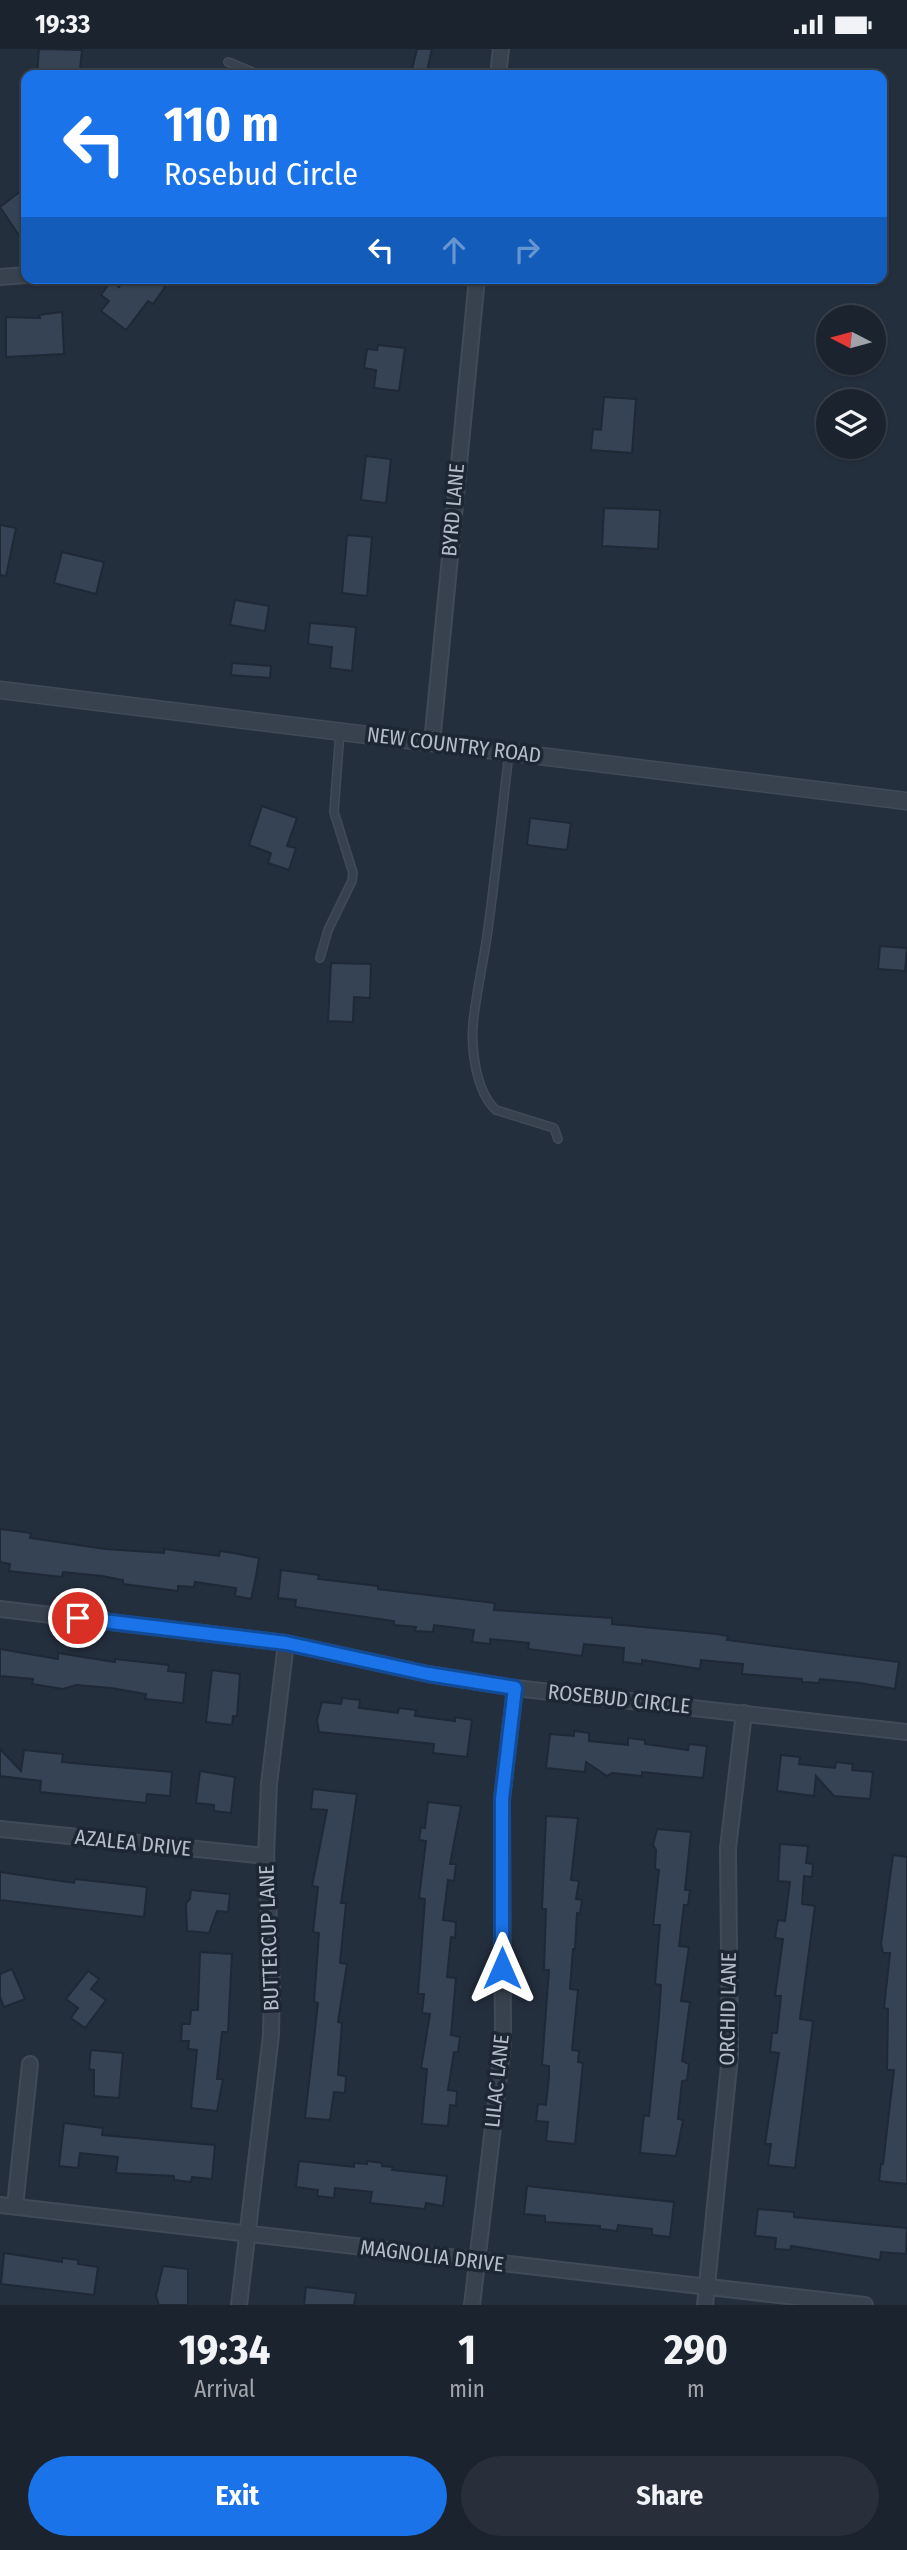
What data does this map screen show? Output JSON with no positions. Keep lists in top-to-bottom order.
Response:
{
  "streets": {
    "street": [
      "BYRD LANE",
      "NEW COUNTRY ROAD",
      "ROSEBUD CIRCLE",
      "AZALEA DRIVE",
      "BUTTERCUP LANE",
      "ORCHID LANE",
      "LILAC LANE",
      "MAGNOLIA DRIVE"
    ]
  },
  "crossings": [
    ["BYRD LANE", "NEW COUNTRY ROAD"],
    ["ROSEBUD CIRCLE", "BUTTERCUP LANE"],
    ["ROSEBUD CIRCLE", "ORCHID LANE"],
    ["ROSEBUD CIRCLE", "LILAC LANE"],
    ["AZALEA DRIVE", "BUTTERCUP LANE"],
    ["BUTTERCUP LANE", "MAGNOLIA DRIVE"],
    ["ORCHID LANE", "MAGNOLIA DRIVE"],
    ["LILAC LANE", "MAGNOLIA DRIVE"]
  ],
  "north": "left",
  "page": {
    "status": "19:33",
    "turn": ["110 m", "Rosebud Circle"],
    "eta": [
      "19:34",
      "Arrival",
      "1",
      "min",
      "290",
      "m"
    ],
    "buttons": ["Exit", "Share"]
  }
}
